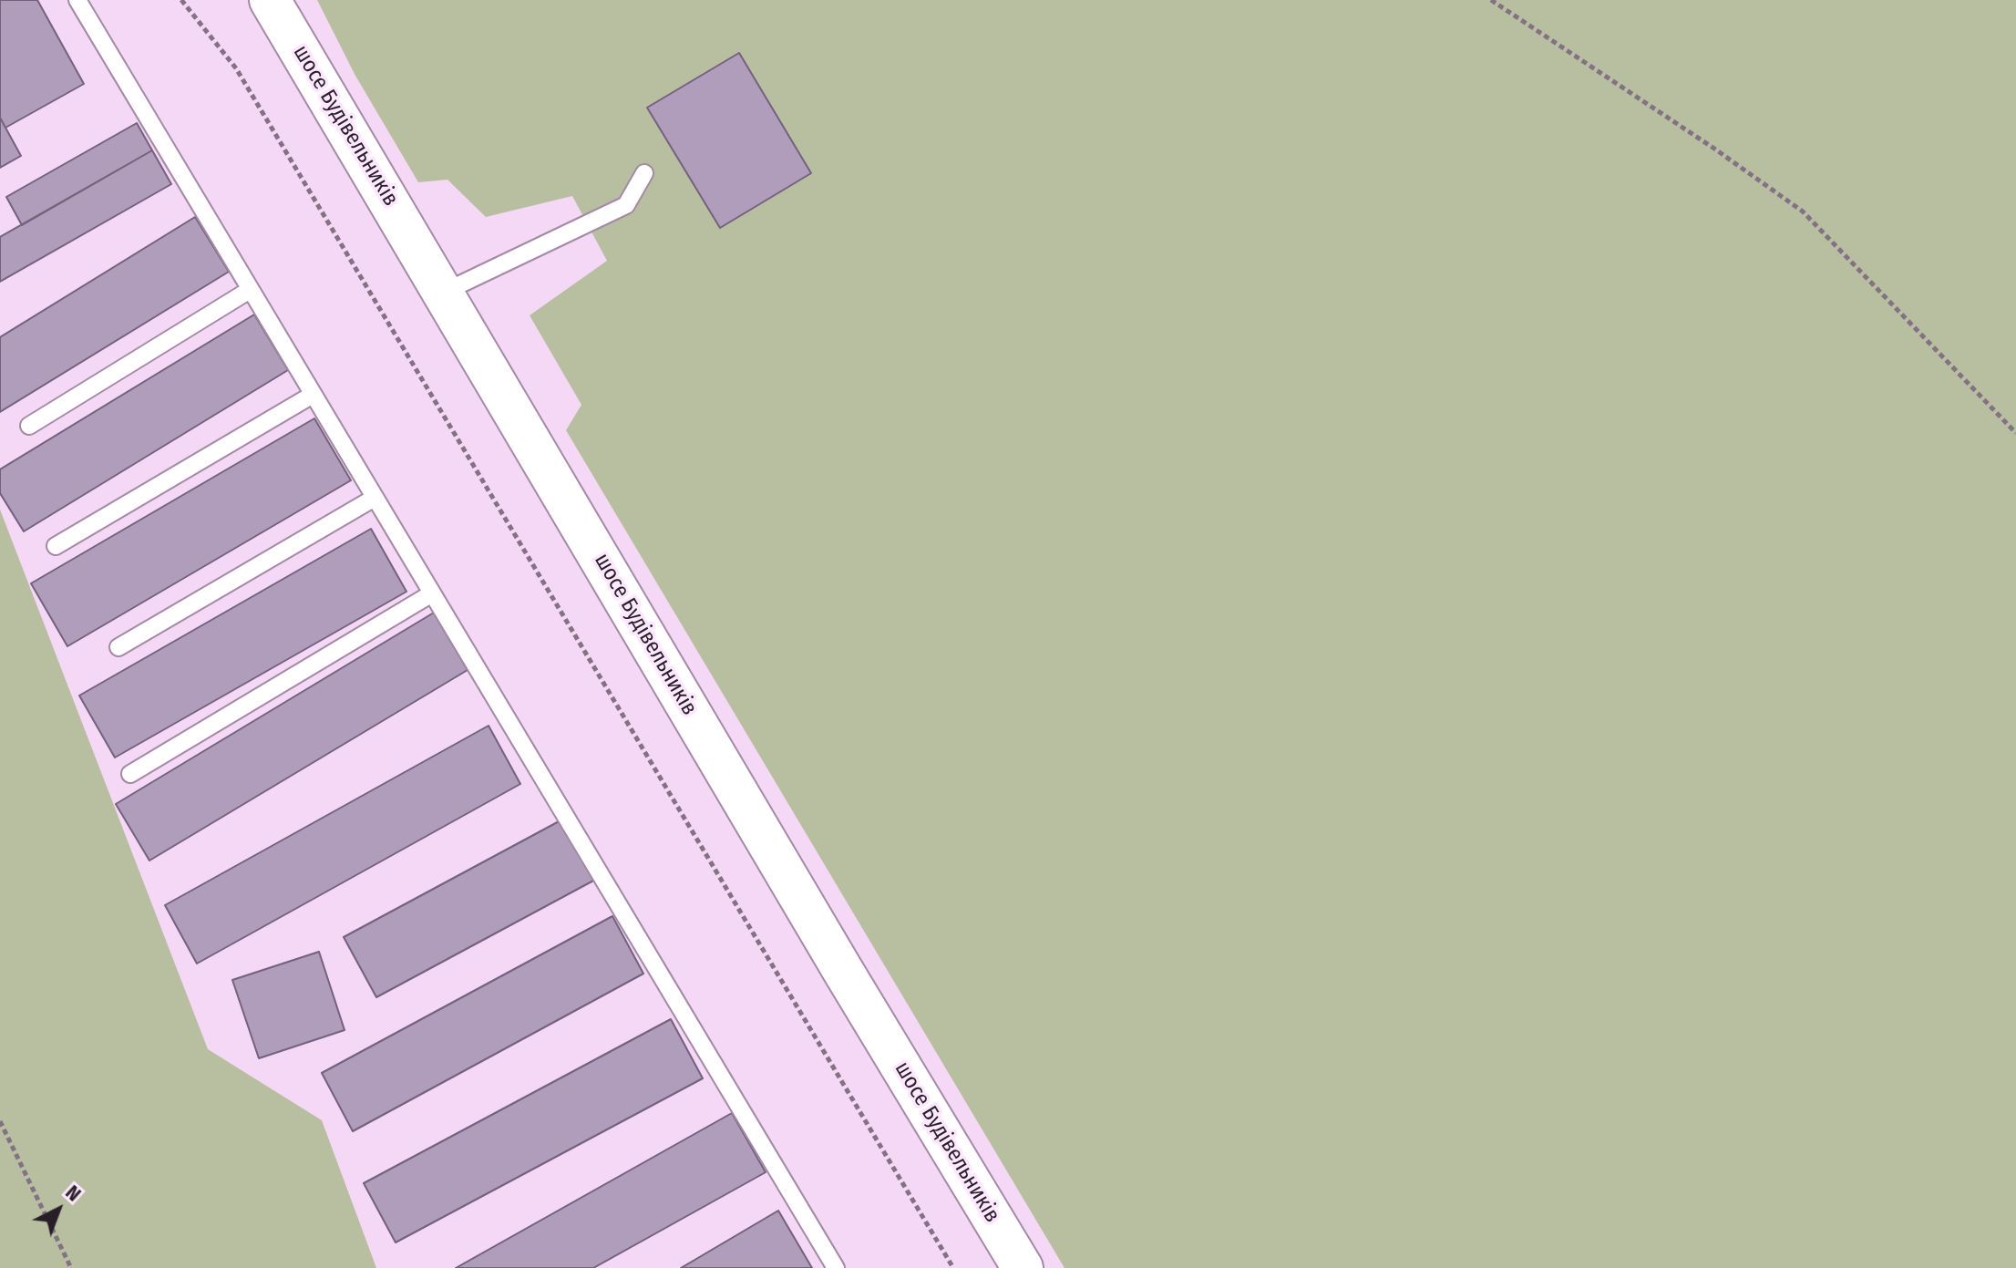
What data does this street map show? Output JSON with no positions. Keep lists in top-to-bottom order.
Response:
{
  "streets": {
    "main road": ["шосе Будівельників"]
  },
  "north": "top right"
}
